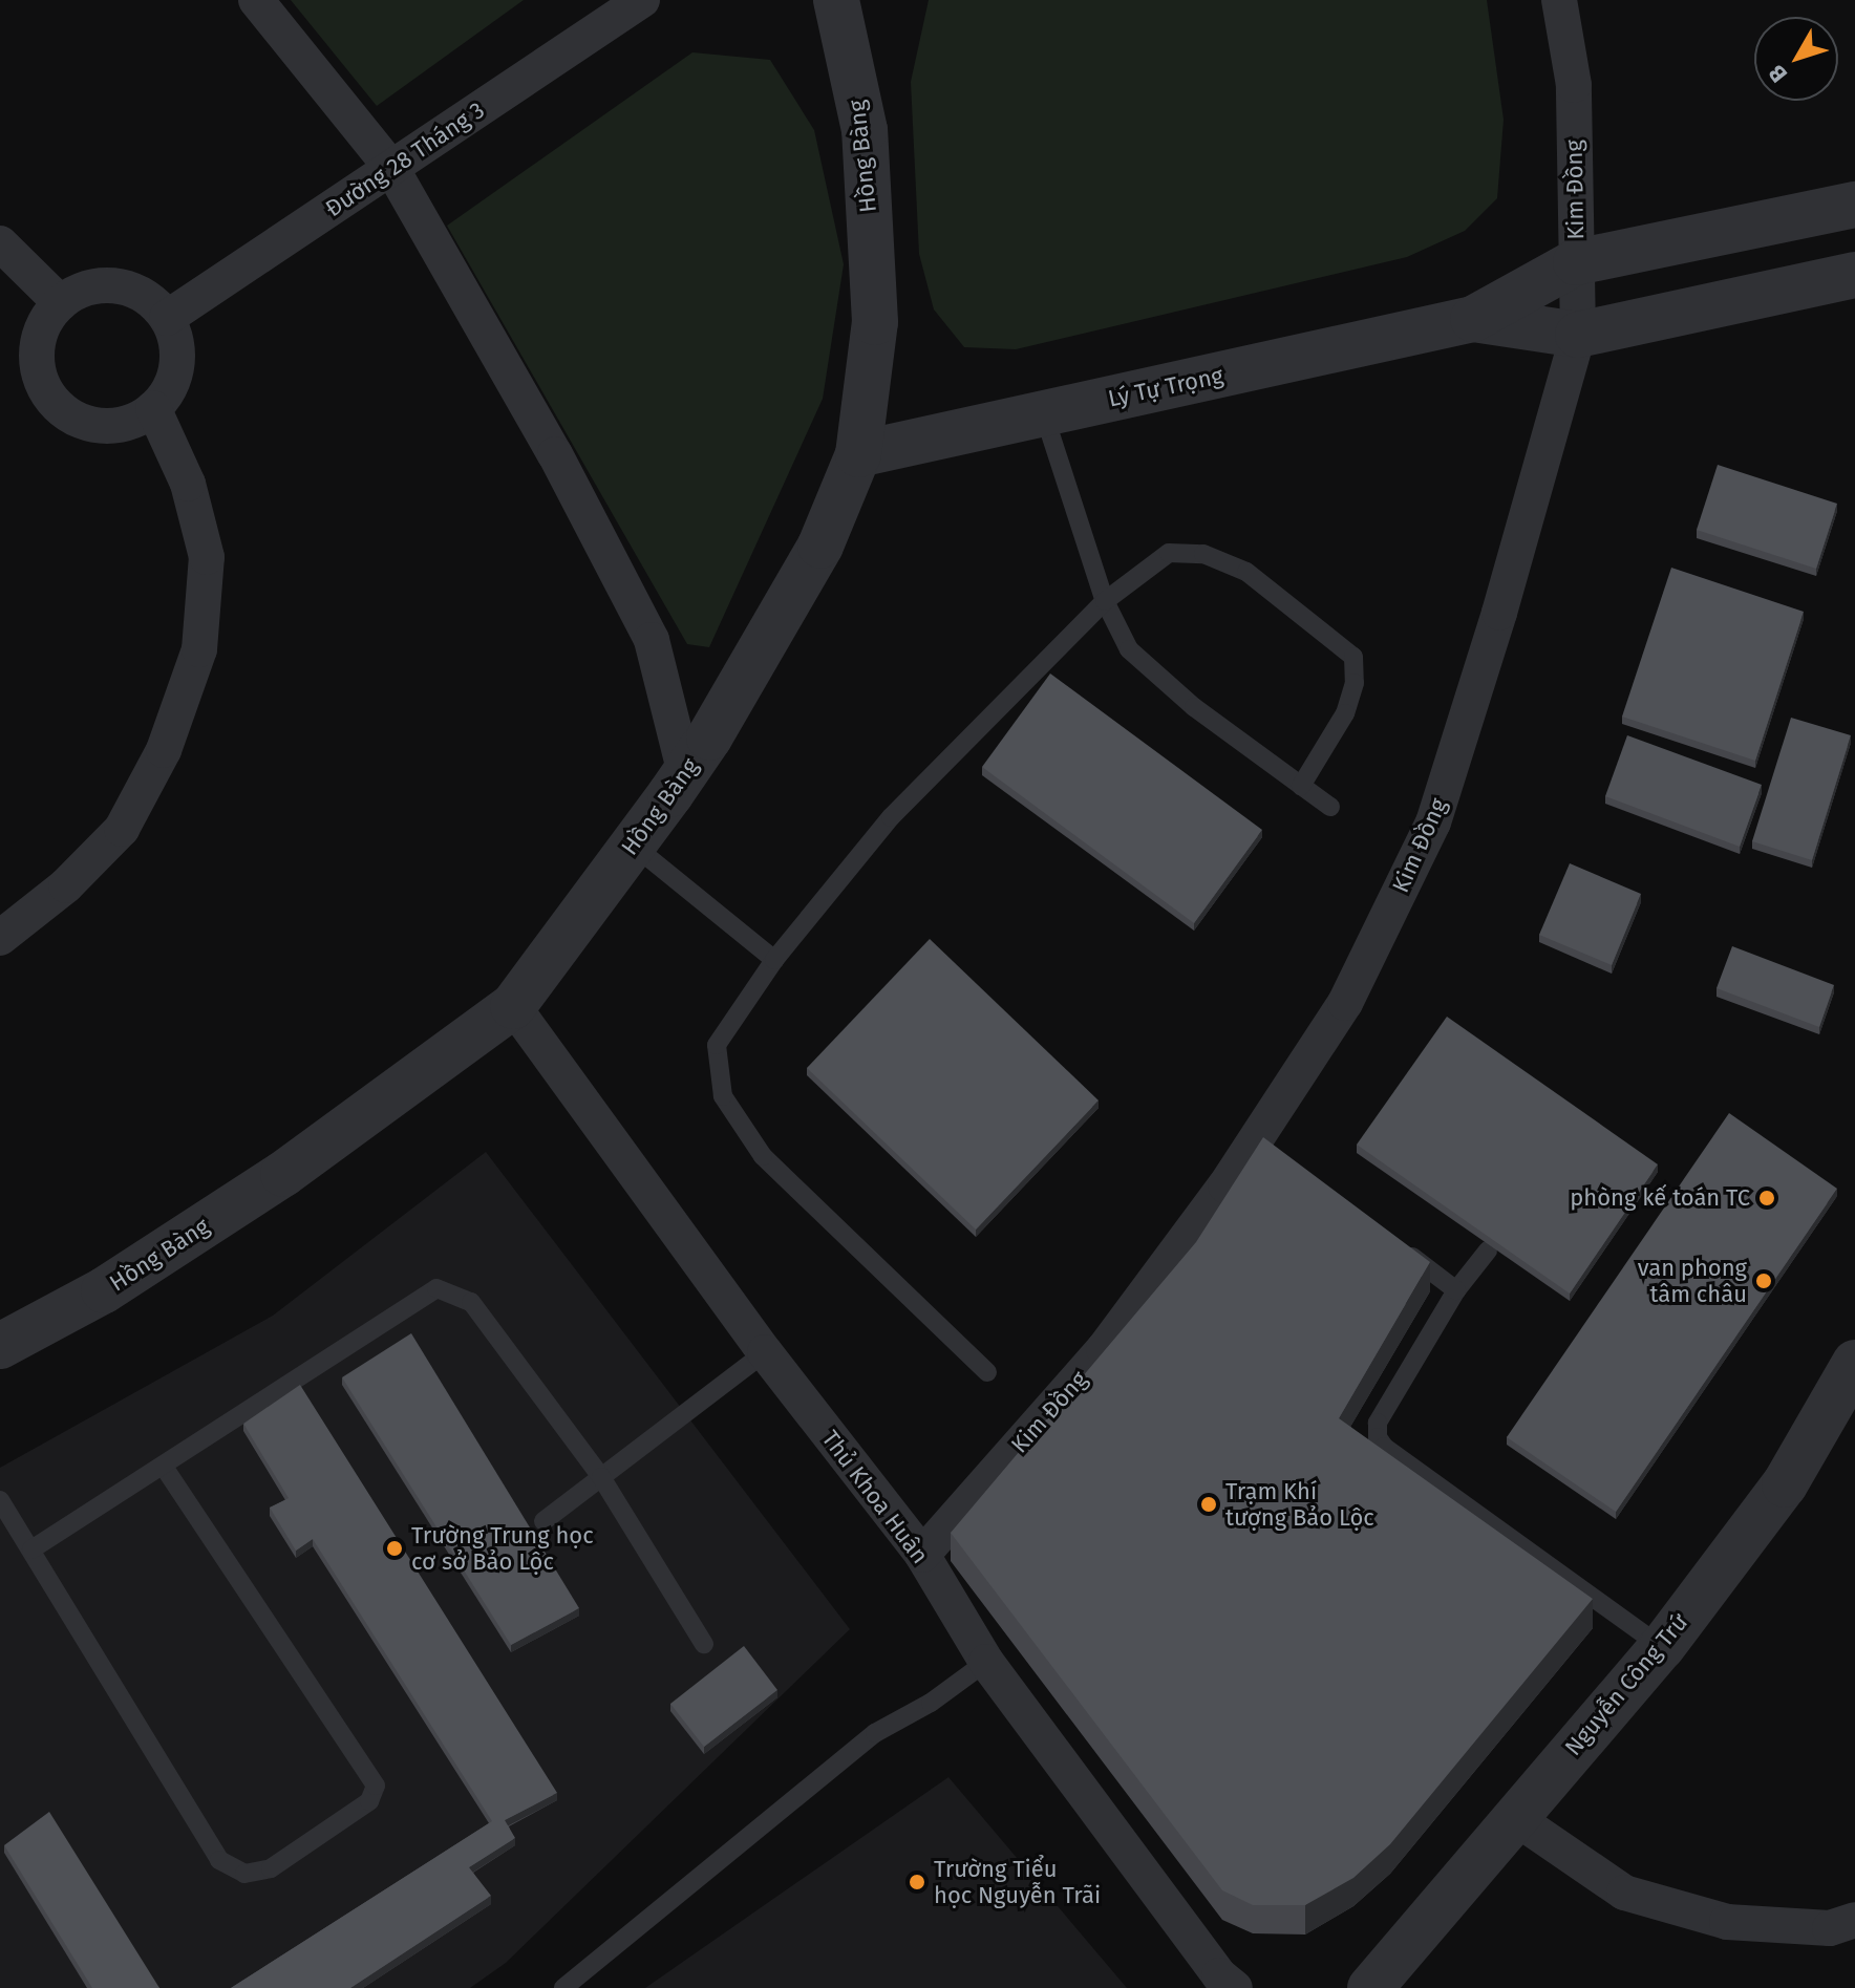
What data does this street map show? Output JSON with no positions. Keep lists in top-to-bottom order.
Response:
{
  "streets": {
    "street": [
      "Hồng Bàng",
      "Đường 28 Tháng 3",
      "Kim Đồng",
      "Lý Tự Trọng",
      "Thủ Khoa Huân",
      "Nguyễn Công Trứ"
    ]
  },
  "crossings": [
    ["Hồng Bàng", "Lý Tự Trọng"],
    ["Hồng Bàng", "Thủ Khoa Huân"],
    ["Kim Đồng", "Lý Tự Trọng"],
    ["Kim Đồng", "Thủ Khoa Huân"]
  ],
  "places": [
    "phòng kế toán TC",
    "van phong tâm châu",
    "Trạm Khí tượng Bảo Lộc",
    "Trường Trung học cơ sở Bảo Lộc",
    "Trường Tiểu học Nguyễn Trãi"
  ],
  "north": "bottom left"
}
